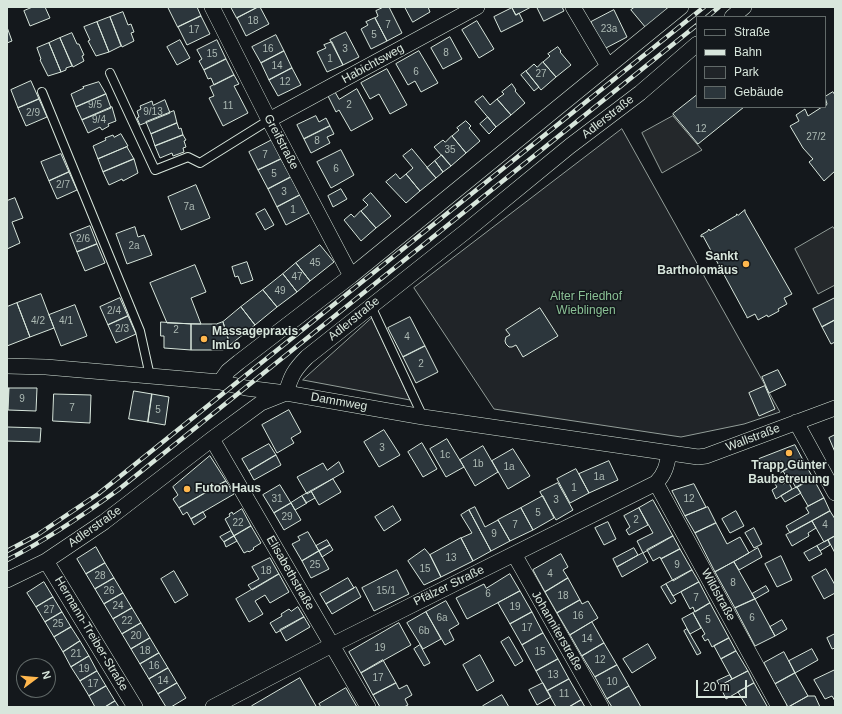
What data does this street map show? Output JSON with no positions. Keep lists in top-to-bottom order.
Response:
{
  "streets": {
    "street": [
      "Habichtsweg",
      "Adlerstraße",
      "Greifstraße",
      "Dammweg",
      "Wallstraße",
      "Elisabethstraße",
      "Pfälzer Straße",
      "Wildstraße",
      "Johanniterstraße",
      "Hermann-Treiber-Straße"
    ]
  },
  "crossings": [
    ["Habichtsweg", "Greifstraße"],
    ["Adlerstraße", "Dammweg"],
    ["Adlerstraße", "Elisabethstraße"],
    ["Adlerstraße", "Hermann-Treiber-Straße"],
    ["Dammweg", "Wallstraße"],
    ["Elisabethstraße", "Pfälzer Straße"],
    ["Pfälzer Straße", "Wildstraße"],
    ["Pfälzer Straße", "Johanniterstraße"]
  ],
  "parks": ["Alter Friedhof Wieblingen"],
  "places": [
    "Sankt Bartholomäus",
    "Massagepraxis ImLo",
    "Trapp Günter Baubetreuung",
    "Futon Haus"
  ],
  "house_numbers": [
    "18",
    "7",
    "23a",
    "17",
    "5",
    "16",
    "3",
    "8",
    "15",
    "1",
    "14",
    "6",
    "27",
    "12",
    "9/5",
    "2",
    "11",
    "9/13",
    "2/9",
    "9/4",
    "12",
    "27/2",
    "8",
    "35",
    "7",
    "6",
    "5",
    "2/7",
    "3",
    "7a",
    "1",
    "2/6",
    "2a",
    "45",
    "47",
    "49",
    "2/4",
    "4/2",
    "4/1",
    "2/3",
    "2",
    "4",
    "2",
    "9",
    "7",
    "5",
    "3",
    "1c",
    "1b",
    "1a",
    "1a",
    "1",
    "31",
    "12",
    "3",
    "5",
    "29",
    "2",
    "22",
    "7",
    "4",
    "9",
    "13",
    "25",
    "9",
    "15",
    "18",
    "4",
    "28",
    "8",
    "26",
    "15/1",
    "6",
    "18",
    "7",
    "24",
    "19",
    "27",
    "16",
    "6a",
    "6",
    "5",
    "22",
    "25",
    "17",
    "6b",
    "20",
    "14",
    "19",
    "18",
    "15",
    "21",
    "12",
    "16",
    "19",
    "13",
    "17",
    "14",
    "10",
    "17",
    "11"
  ],
  "legend": [
    "Straße",
    "Bahn",
    "Park",
    "Gebäude"
  ],
  "scale_bar": "20 m",
  "north": "right"
}
